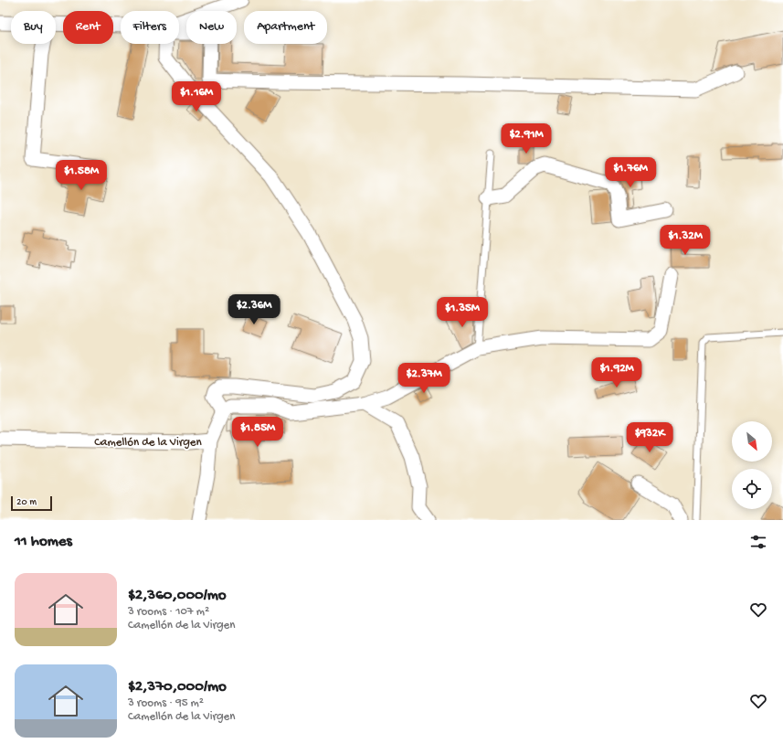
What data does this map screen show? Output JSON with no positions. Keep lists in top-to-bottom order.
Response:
{
  "streets": {
    "street": ["Camellón de la Virgen"]
  },
  "scale_bar": "20 m",
  "north": "bottom right",
  "page": {
    "chip": [
      "Buy",
      "Rent",
      "Filters",
      "New",
      "Apartment"
    ],
    "price": [
      "$1.16M",
      "$2.91M",
      "$1.76M",
      "$1.58M",
      "$1.32M",
      "$2.36M",
      "$1.35M",
      "$1.92M",
      "$2.37M",
      "$1.85M",
      "$932K"
    ],
    "scale": "20 m",
    "heading": "11 homes",
    "list": [
      {
        "name": "$2,360,000/mo",
        "note": "3 rooms · 107 m² · Camellón de la Virgen"
      },
      {
        "name": "$2,370,000/mo",
        "note": "3 rooms · 95 m² · Camellón de la Virgen"
      }
    ]
  }
}
